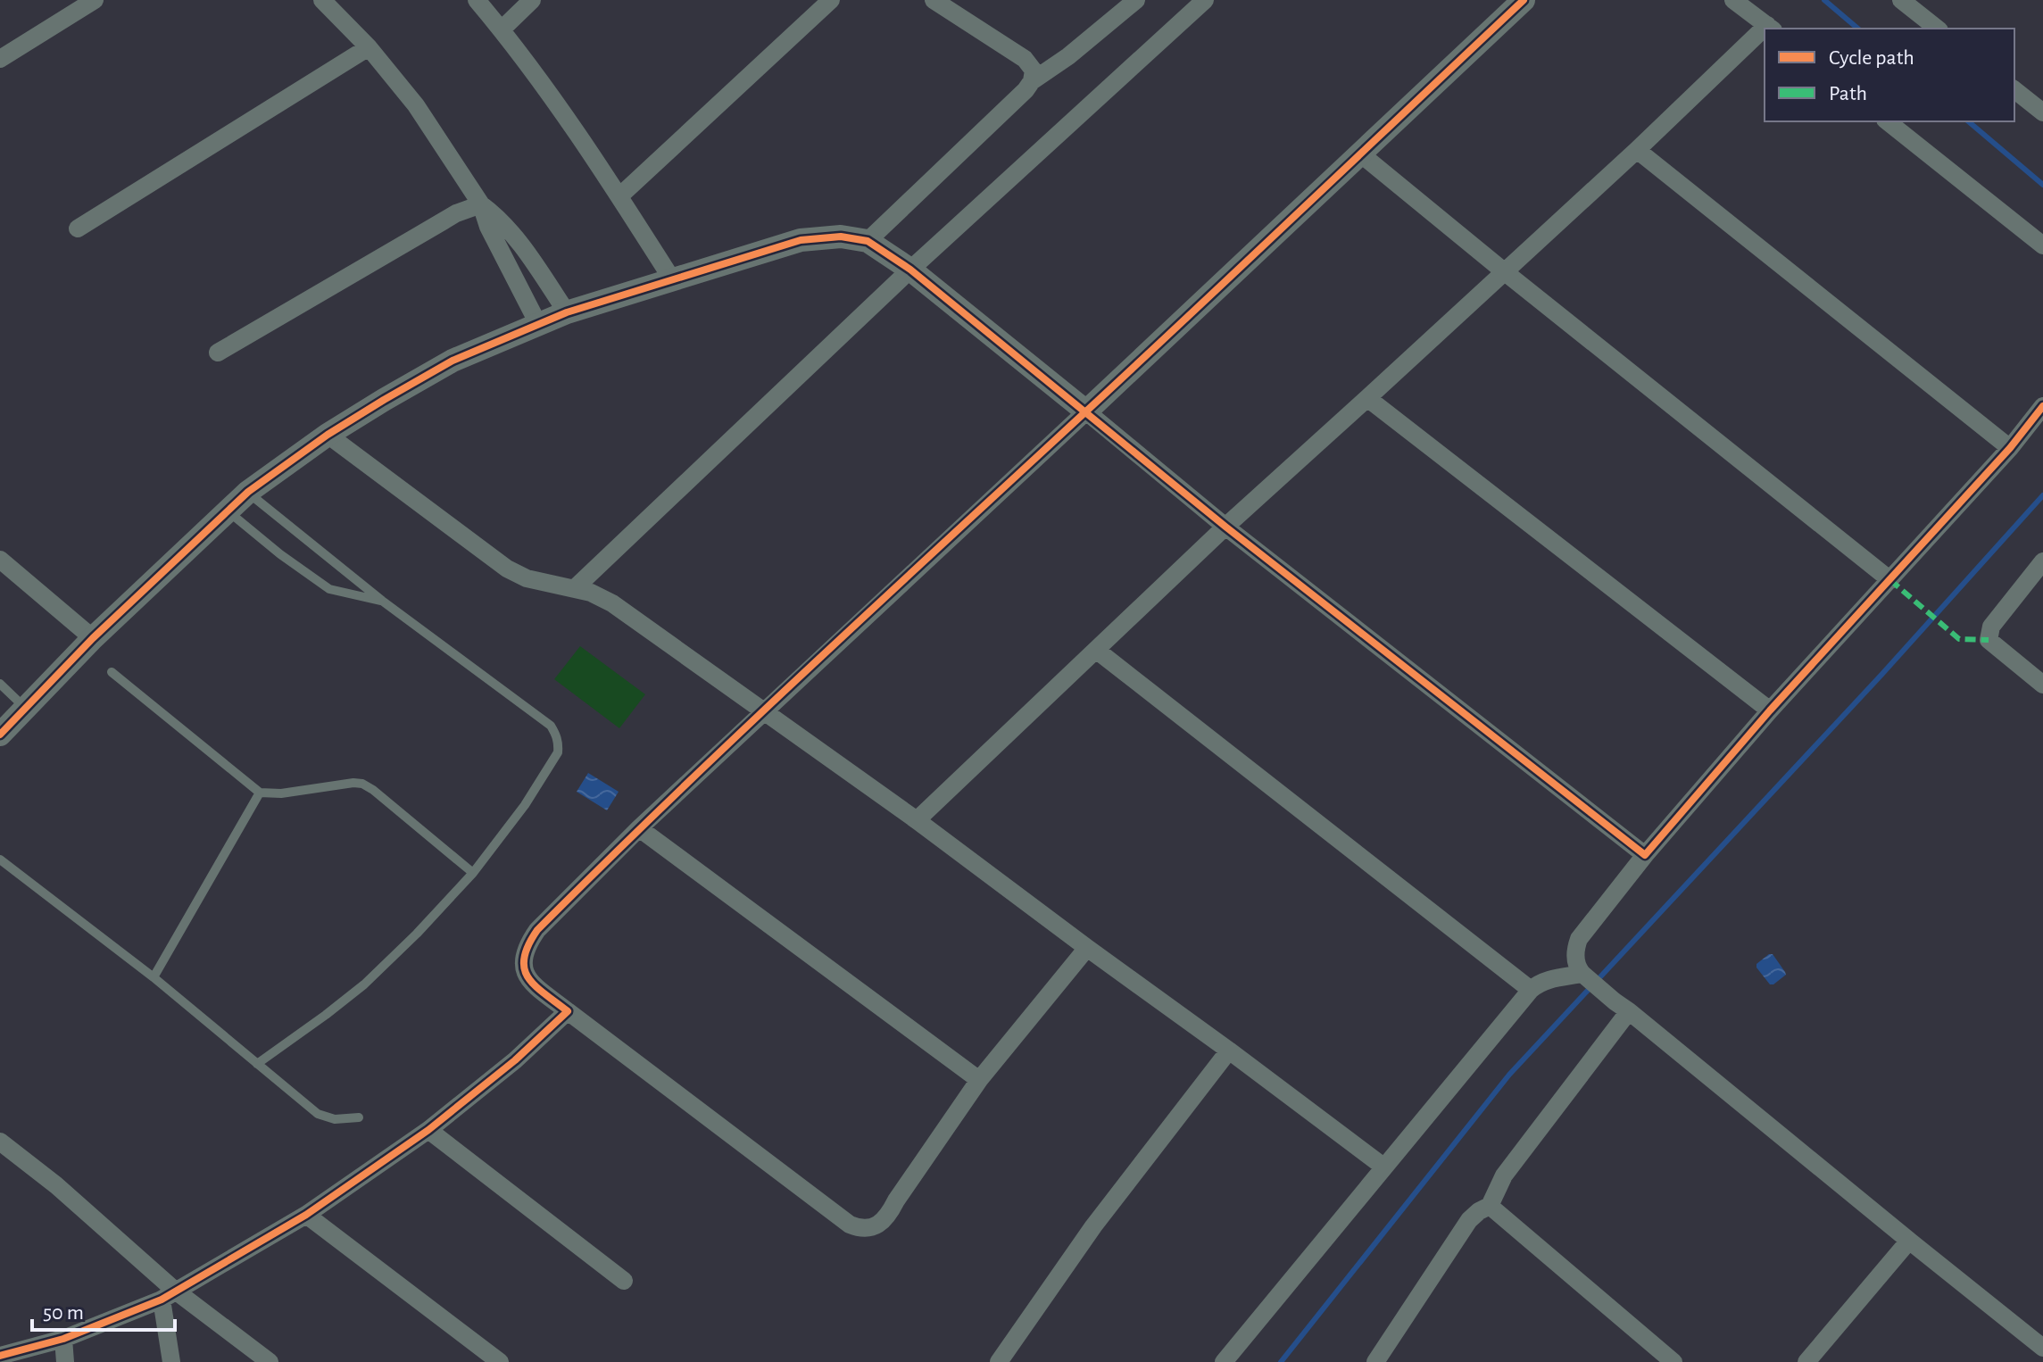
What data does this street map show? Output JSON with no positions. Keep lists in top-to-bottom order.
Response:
{
  "legend": ["Cycle path", "Path"],
  "scale_bar": "50 m"
}
